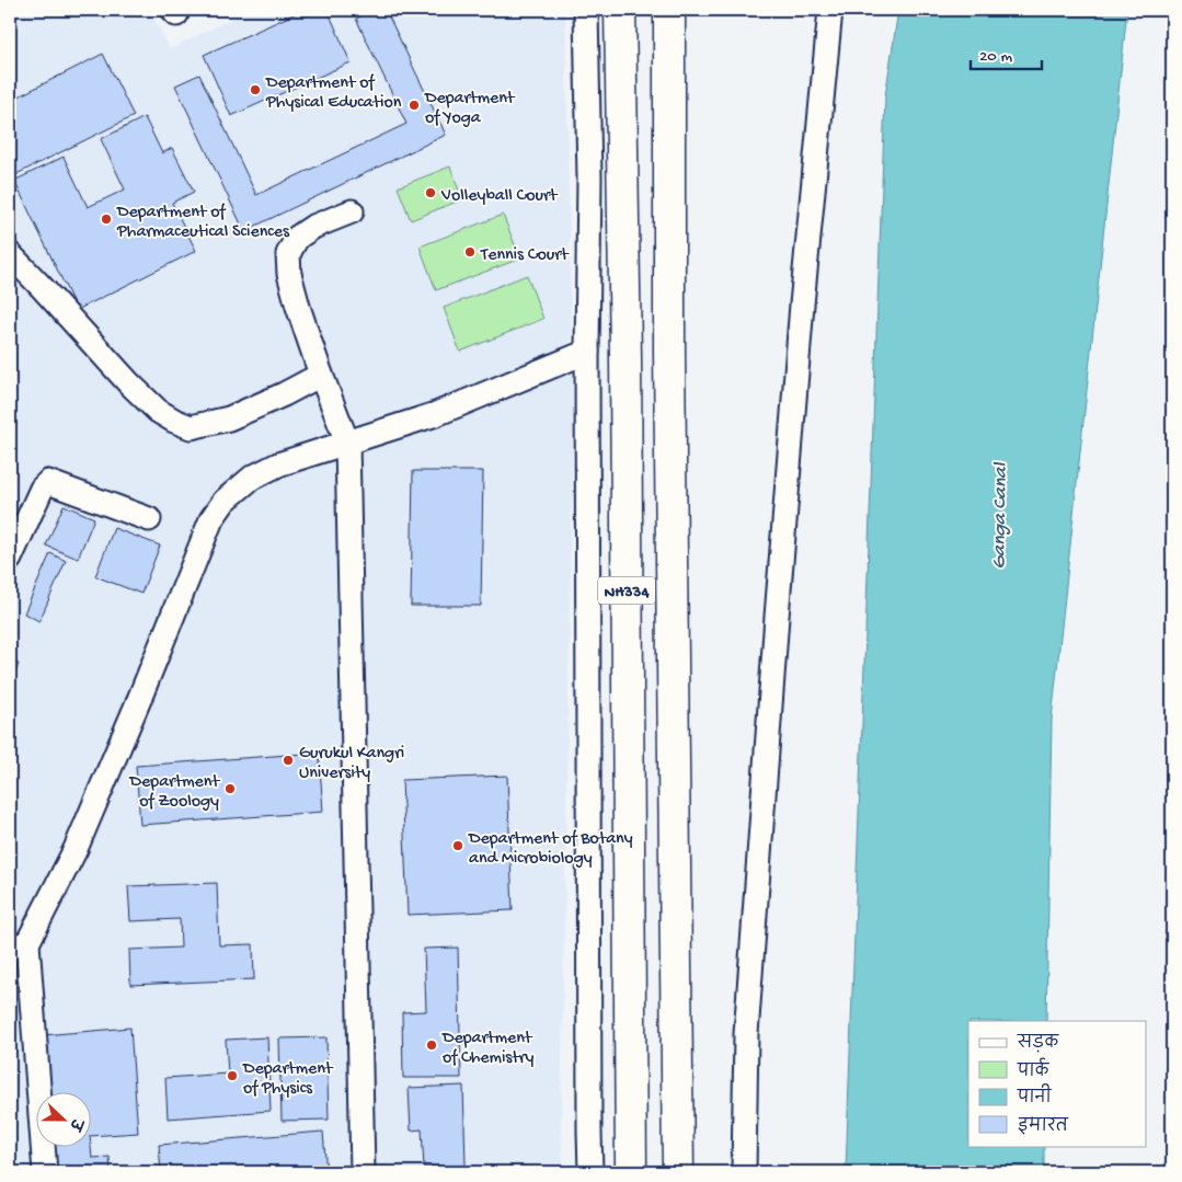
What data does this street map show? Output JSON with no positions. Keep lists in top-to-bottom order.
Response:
{
  "streets": {
    "highway": ["NH334"]
  },
  "water": ["Ganga Canal"],
  "places": [
    "Department of Physical Education",
    "Department of Yoga",
    "Volleyball Court",
    "Department of Pharmaceutical Sciences",
    "Tennis Court",
    "Gurukul Kangri University",
    "Department of Zoology",
    "Department of Botany and Microbiology",
    "Department of Chemistry",
    "Department of Physics"
  ],
  "legend": [
    "सड़क",
    "पार्क",
    "पानी",
    "इमारत"
  ],
  "scale_bar": "20 m",
  "north": "right"
}
